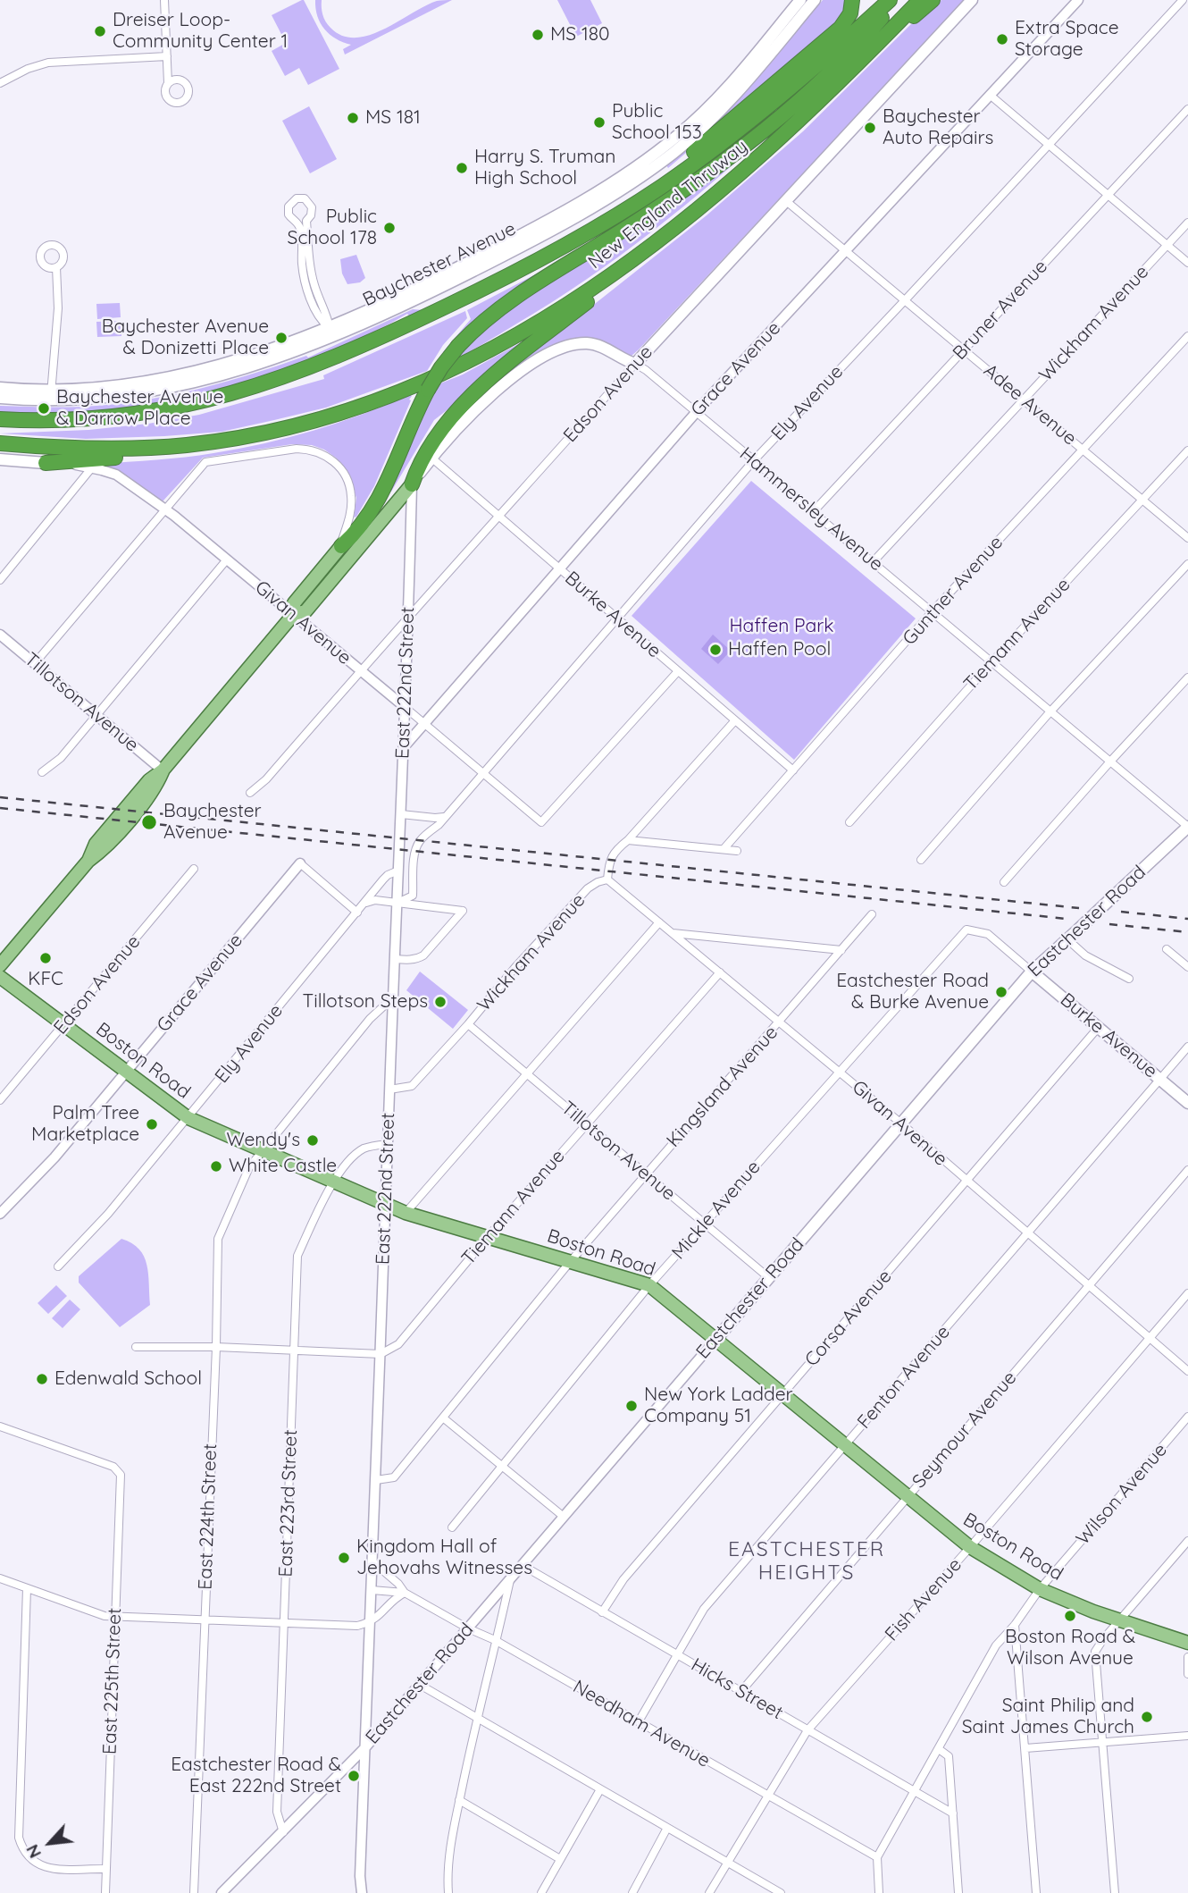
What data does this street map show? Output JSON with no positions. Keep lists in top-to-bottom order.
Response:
{
  "streets": {
    "highway": ["New England Thruway"],
    "main road": [
      "Baychester Avenue",
      "Edson Avenue",
      "Hammersley Avenue",
      "Burke Avenue",
      "Eastchester Road",
      "Boston Road"
    ],
    "street": [
      "Bruner Avenue",
      "Wickham Avenue",
      "Grace Avenue",
      "Ely Avenue",
      "Adee Avenue",
      "Gunther Avenue",
      "Givan Avenue",
      "Tiemann Avenue",
      "East 222nd Street",
      "Tillotson Avenue",
      "Kingsland Avenue",
      "Mickle Avenue",
      "Corsa Avenue",
      "Fenton Avenue",
      "Seymour Avenue",
      "Wilson Avenue",
      "East 223rd Street",
      "East 224th Street",
      "Fish Avenue",
      "East 225th Street",
      "Hicks Street",
      "Needham Avenue"
    ]
  },
  "crossings": [
    ["Bruner Avenue", "Adee Avenue"],
    ["Bruner Avenue", "Hammersley Avenue"],
    ["Wickham Avenue", "Adee Avenue"],
    ["Wickham Avenue", "Hammersley Avenue"],
    ["Wickham Avenue", "Givan Avenue"],
    ["Wickham Avenue", "East 222nd Street"],
    ["Wickham Avenue", "Tillotson Avenue"],
    ["Grace Avenue", "Adee Avenue"],
    ["Grace Avenue", "Hammersley Avenue"],
    ["Grace Avenue", "Burke Avenue"],
    ["Grace Avenue", "Givan Avenue"],
    ["Grace Avenue", "East 222nd Street"],
    ["Grace Avenue", "Boston Road"],
    ["Edson Avenue", "Adee Avenue"],
    ["Edson Avenue", "Hammersley Avenue"],
    ["Edson Avenue", "Burke Avenue"],
    ["Edson Avenue", "Givan Avenue"],
    ["Edson Avenue", "East 222nd Street"],
    ["Edson Avenue", "Boston Road"],
    ["Ely Avenue", "Adee Avenue"],
    ["Ely Avenue", "Hammersley Avenue"],
    ["Ely Avenue", "Burke Avenue"],
    ["Ely Avenue", "Givan Avenue"],
    ["Ely Avenue", "East 222nd Street"],
    ["Ely Avenue", "Boston Road"],
    ["Adee Avenue", "Gunther Avenue"],
    ["Adee Avenue", "Tiemann Avenue"],
    ["Hammersley Avenue", "Gunther Avenue"],
    ["Hammersley Avenue", "Burke Avenue"],
    ["Hammersley Avenue", "Tiemann Avenue"],
    ["Hammersley Avenue", "Eastchester Road"],
    ["Gunther Avenue", "Burke Avenue"],
    ["Burke Avenue", "Givan Avenue"],
    ["Burke Avenue", "Eastchester Road"],
    ["Burke Avenue", "Mickle Avenue"],
    ["Burke Avenue", "Corsa Avenue"],
    ["Burke Avenue", "Fenton Avenue"],
    ["Givan Avenue", "Tiemann Avenue"],
    ["Givan Avenue", "East 222nd Street"],
    ["Givan Avenue", "Eastchester Road"],
    ["Givan Avenue", "Kingsland Avenue"],
    ["Givan Avenue", "Mickle Avenue"],
    ["Givan Avenue", "Corsa Avenue"],
    ["Givan Avenue", "Fenton Avenue"],
    ["Givan Avenue", "Seymour Avenue"],
    ["Givan Avenue", "Fish Avenue"],
    ["Tiemann Avenue", "East 222nd Street"],
    ["Tiemann Avenue", "Tillotson Avenue"],
    ["Tiemann Avenue", "Boston Road"],
    ["East 222nd Street", "Eastchester Road"],
    ["East 222nd Street", "Boston Road"],
    ["East 222nd Street", "Kingsland Avenue"],
    ["East 222nd Street", "Needham Avenue"],
    ["Tillotson Avenue", "Eastchester Road"],
    ["Tillotson Avenue", "Kingsland Avenue"],
    ["Tillotson Avenue", "Mickle Avenue"],
    ["Eastchester Road", "Boston Road"],
    ["Eastchester Road", "East 223rd Street"],
    ["Eastchester Road", "Hicks Street"],
    ["Eastchester Road", "Needham Avenue"],
    ["Boston Road", "Kingsland Avenue"],
    ["Boston Road", "Mickle Avenue"],
    ["Boston Road", "Corsa Avenue"],
    ["Boston Road", "Fenton Avenue"],
    ["Boston Road", "Seymour Avenue"],
    ["Boston Road", "Wilson Avenue"],
    ["Boston Road", "East 223rd Street"],
    ["Boston Road", "East 224th Street"],
    ["Boston Road", "Fish Avenue"],
    ["Corsa Avenue", "Hicks Street"],
    ["Fenton Avenue", "Hicks Street"],
    ["Fenton Avenue", "Needham Avenue"],
    ["Seymour Avenue", "Hicks Street"],
    ["Wilson Avenue", "Hicks Street"],
    ["Wilson Avenue", "Needham Avenue"],
    ["Fish Avenue", "Hicks Street"],
    ["Fish Avenue", "Needham Avenue"]
  ],
  "districts": ["EASTCHESTER HEIGHTS"],
  "parks": ["Haffen Park"],
  "places": [
    "Dreiser Loop- Community Center 1",
    "MS 180",
    "Extra Space Storage",
    "MS 181",
    "Public School 153",
    "Baychester Auto Repairs",
    "Harry S. Truman High School",
    "Public School 178",
    "Baychester Avenue & Donizetti Place",
    "Baychester Avenue & Darrow Place",
    "Haffen Pool",
    "Baychester Avenue",
    "KFC",
    "Eastchester Road & Burke Avenue",
    "Tillotson Steps",
    "Palm Tree Marketplace",
    "Wendy's",
    "White Castle",
    "Edenwald School",
    "New York Ladder Company 51",
    "Kingdom Hall of Jehovahs Witnesses",
    "Boston Road & Wilson Avenue",
    "Saint Philip and Saint James Church",
    "Eastchester Road & East 222nd Street"
  ],
  "north": "bottom left"
}
